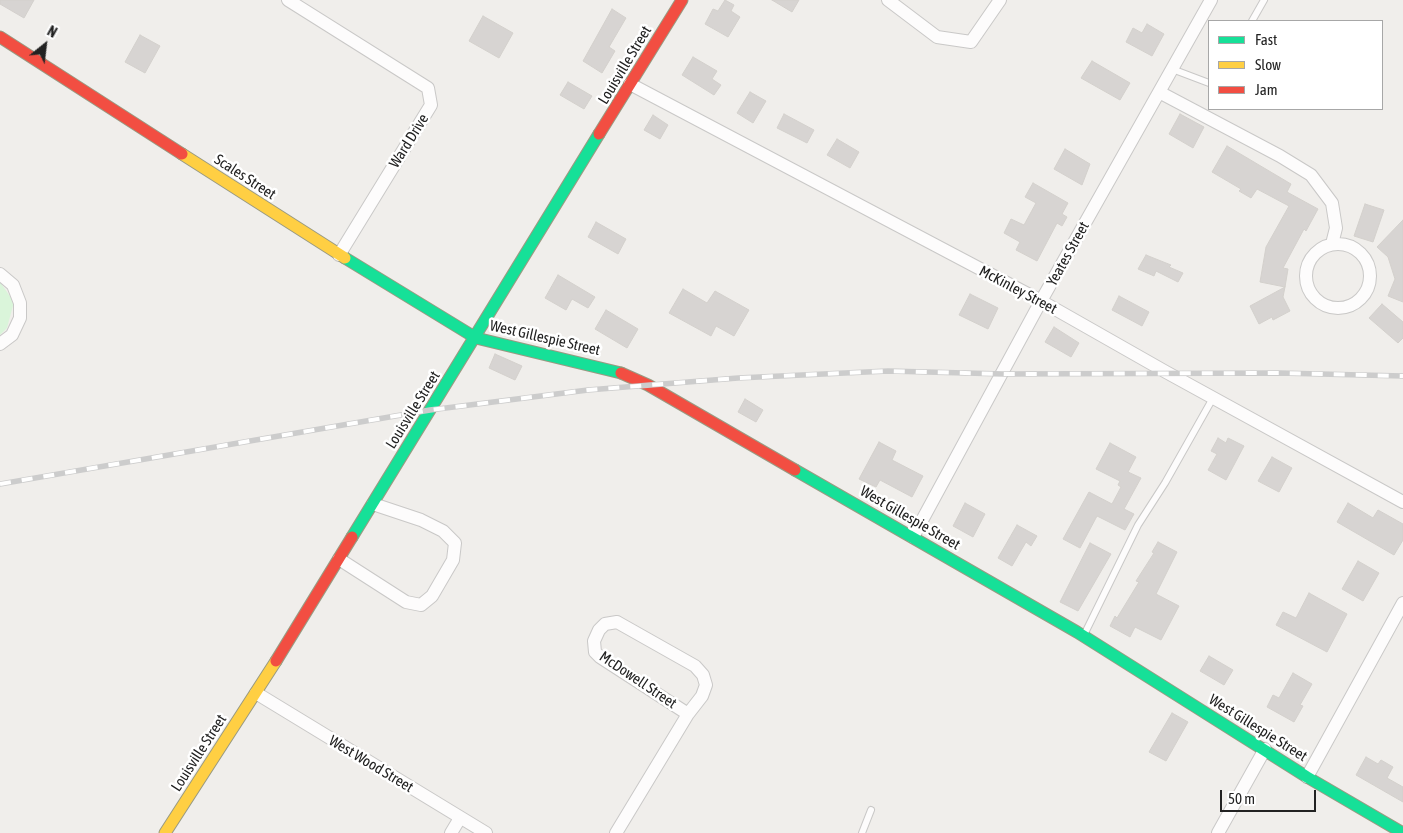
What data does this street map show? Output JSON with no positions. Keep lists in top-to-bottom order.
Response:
{
  "streets": {
    "street": [
      "Louisville Street",
      "Ward Drive",
      "Scales Street",
      "Yeates Street",
      "McKinley Street",
      "West Gillespie Street",
      "McDowell Street",
      "West Wood Street"
    ]
  },
  "crossings": [
    ["Louisville Street", "Scales Street"],
    ["Louisville Street", "McKinley Street"],
    ["Louisville Street", "West Gillespie Street"],
    ["Louisville Street", "West Wood Street"],
    ["Ward Drive", "Scales Street"],
    ["Scales Street", "West Gillespie Street"],
    ["Yeates Street", "McKinley Street"],
    ["Yeates Street", "West Gillespie Street"]
  ],
  "legend": ["Fast", "Slow", "Jam"],
  "scale_bar": "50 m",
  "north": "top right"
}
